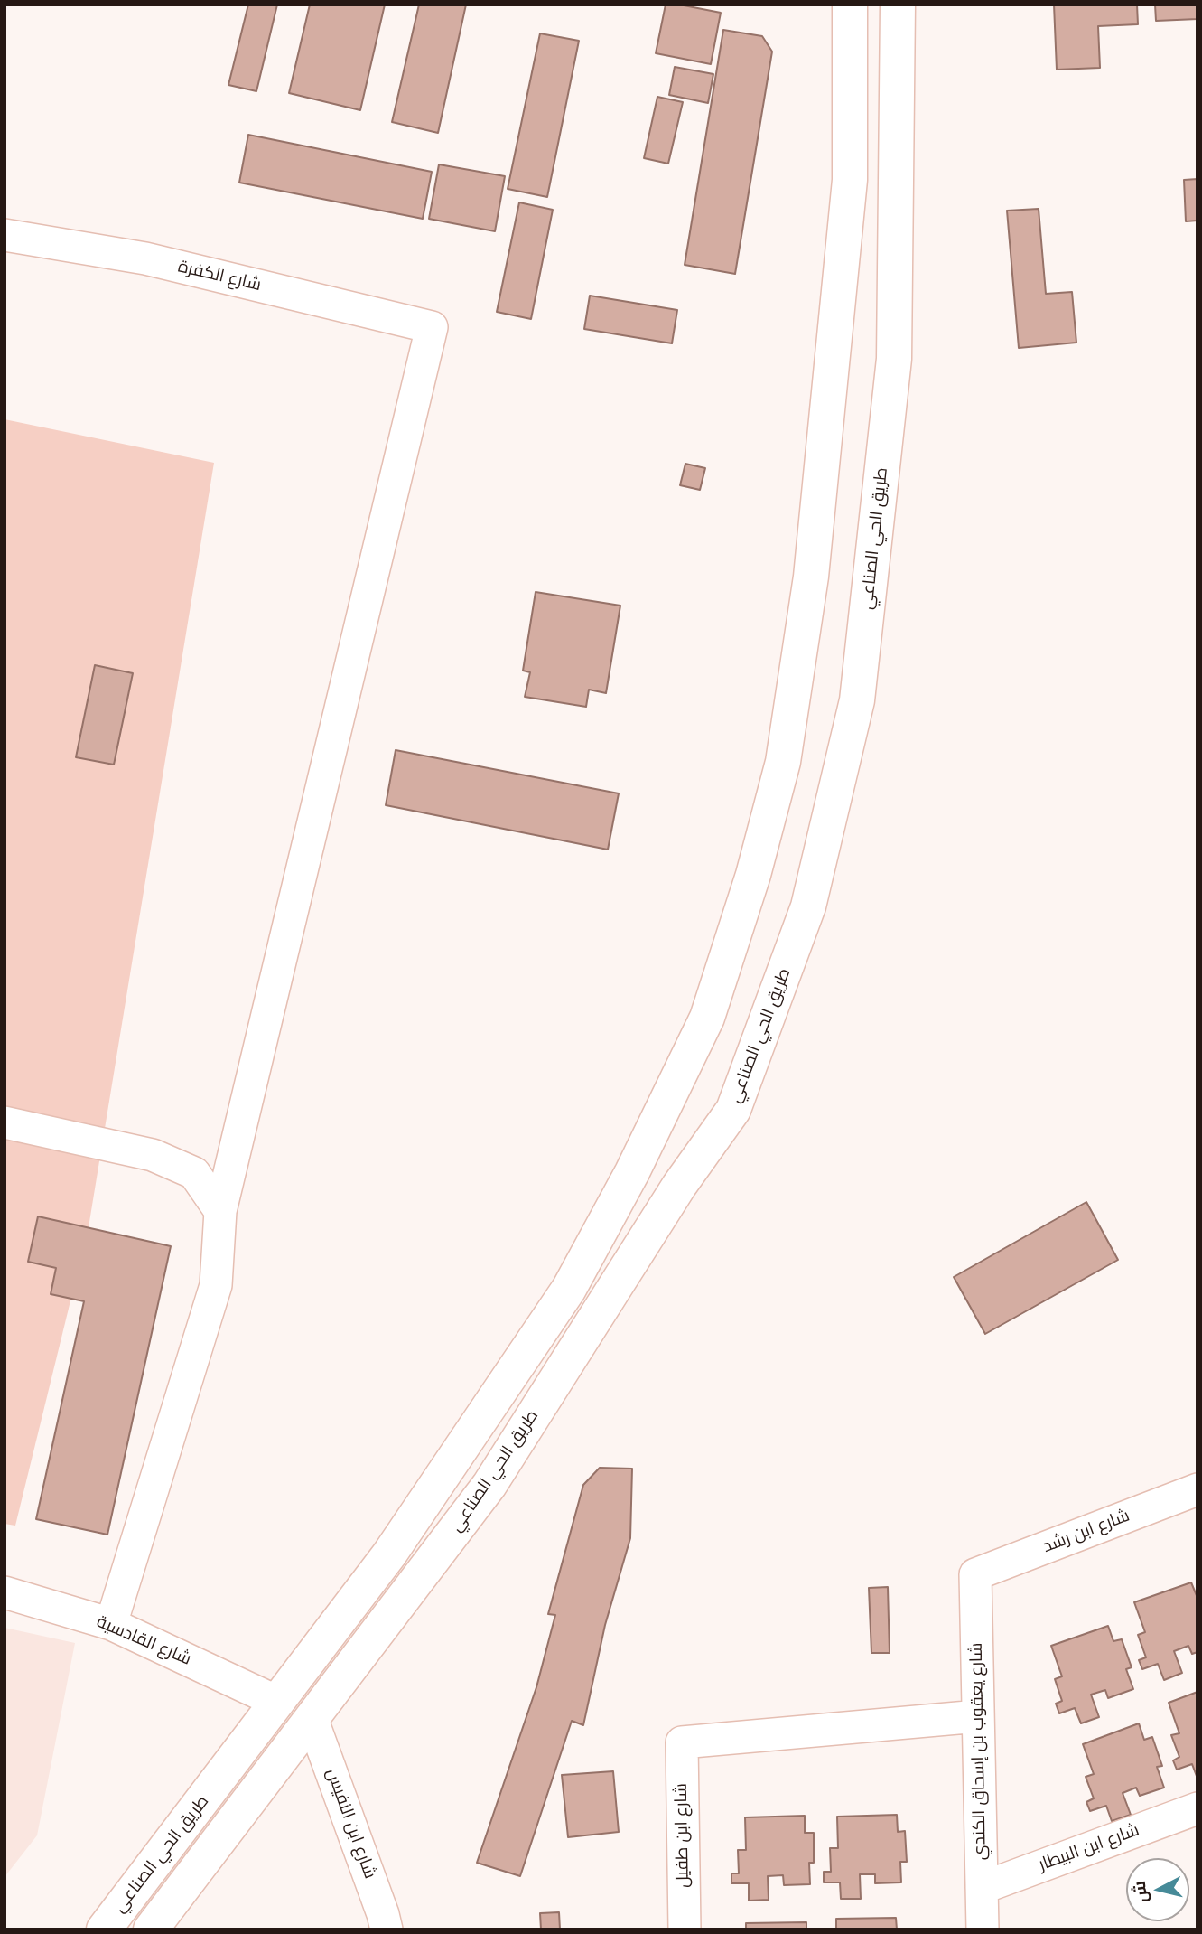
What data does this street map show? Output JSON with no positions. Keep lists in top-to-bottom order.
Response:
{
  "streets": {
    "highway": ["طريق الحي الصناعي"],
    "street": [
      "شارع الكفرة",
      "شارع ابن رشد",
      "شارع القادسية",
      "شارع يعقوب بن إسحاق الكندي",
      "شارع ابن النفيس",
      "شارع ابن طفيل",
      "شارع ابن البيطار"
    ]
  },
  "crossings": [
    ["طريق الحي الصناعي", "شارع القادسية"],
    ["طريق الحي الصناعي", "شارع ابن النفيس"],
    ["شارع ابن رشد", "شارع يعقوب بن إسحاق الكندي"],
    ["شارع يعقوب بن إسحاق الكندي", "شارع ابن طفيل"],
    ["شارع يعقوب بن إسحاق الكندي", "شارع ابن البيطار"]
  ],
  "north": "left"
}
